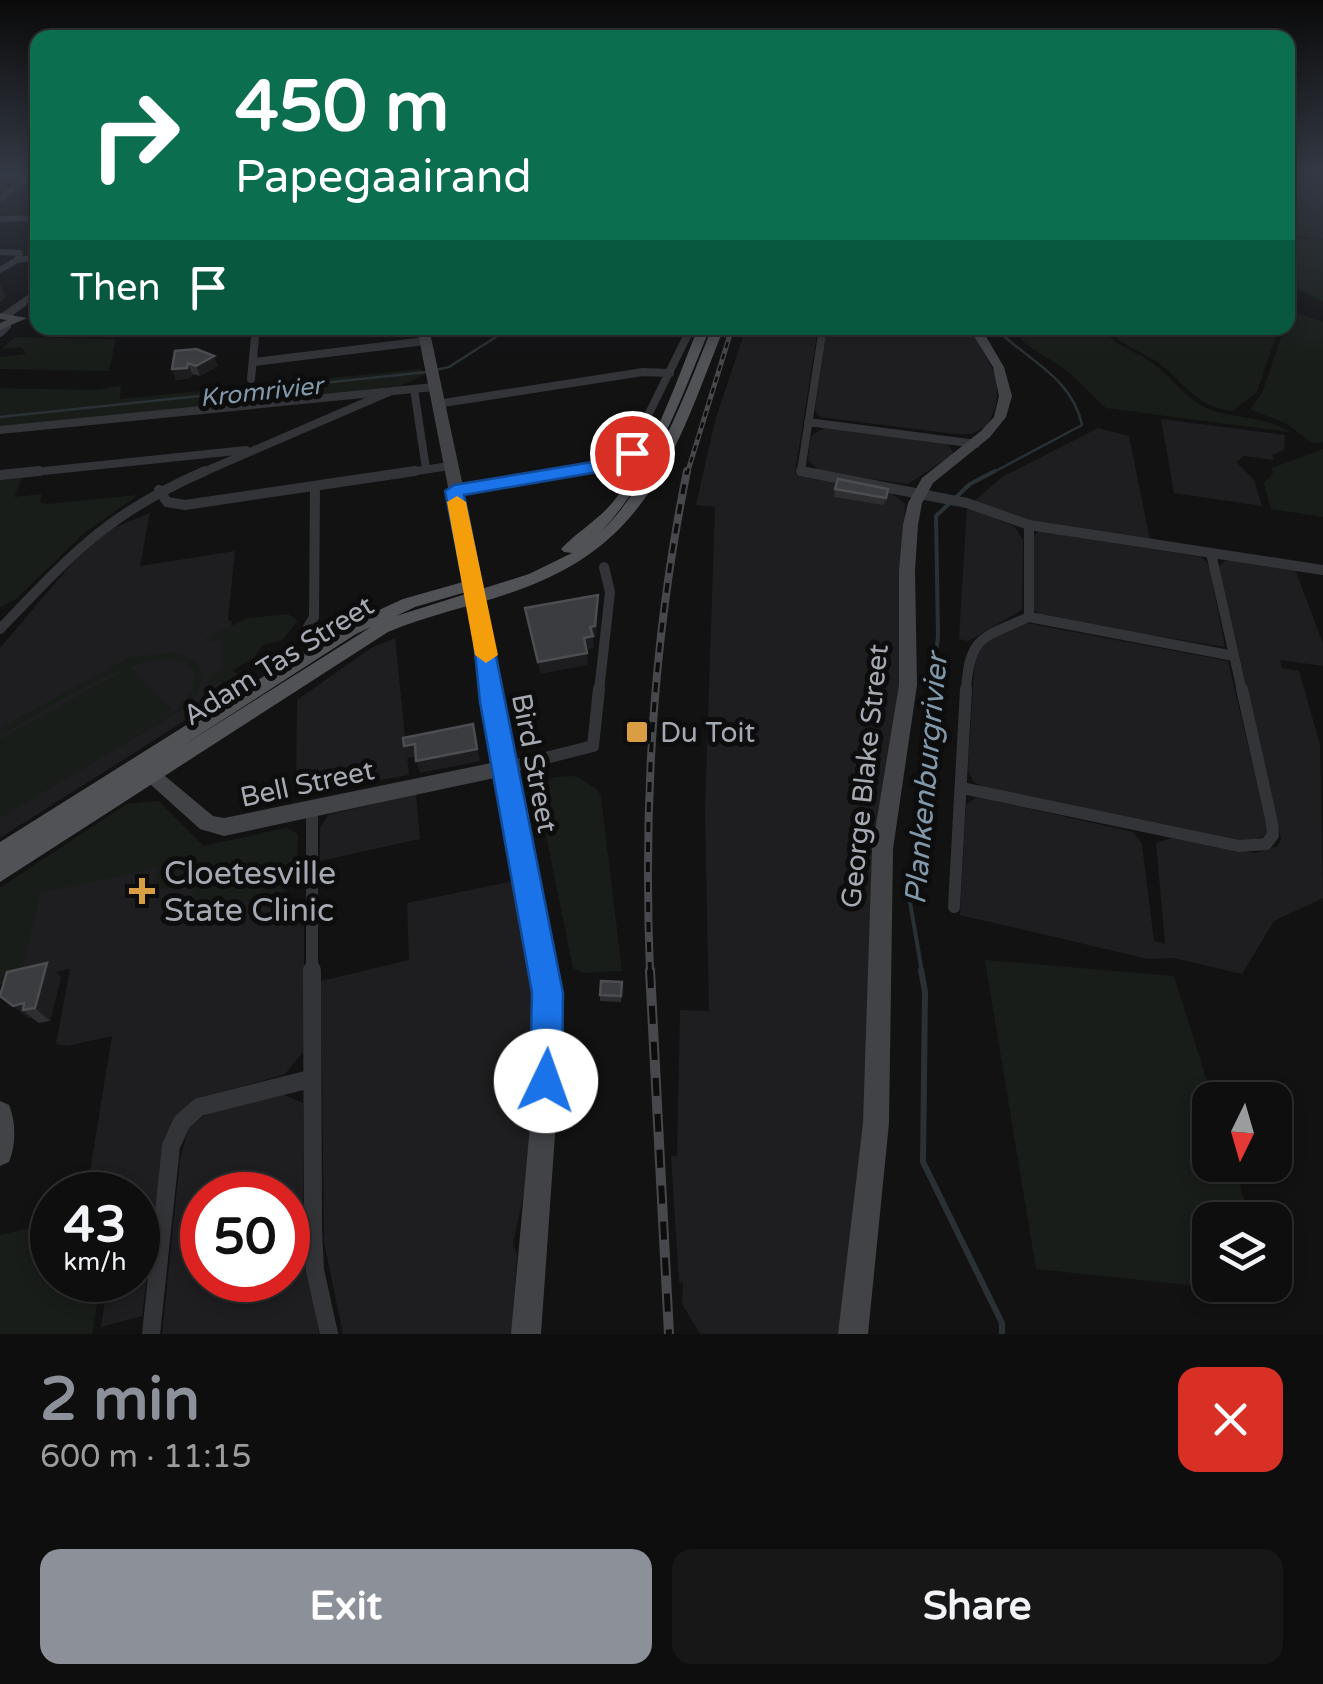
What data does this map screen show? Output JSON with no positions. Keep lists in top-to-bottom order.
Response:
{
  "streets": {
    "main road": ["Adam Tas Street"],
    "street": ["Bird Street", "George Blake Street", "Bell Street"]
  },
  "crossings": [
    ["Adam Tas Street", "Bird Street"],
    ["Adam Tas Street", "Bell Street"],
    ["Bird Street", "Bell Street"]
  ],
  "water": ["Kromrivier", "Plankenburgrivier"],
  "places": {
    "transit": ["Du Toit"],
    "health": ["Cloetesville State Clinic"]
  },
  "north": "bottom",
  "page": {
    "turn": ["450 m", "Papegaairand"],
    "then": "Then",
    "speed": "43 km/h",
    "limit": "50",
    "heading": ["2 min", "600 m · 11:15"],
    "buttons": ["Exit", "Share"]
  }
}
